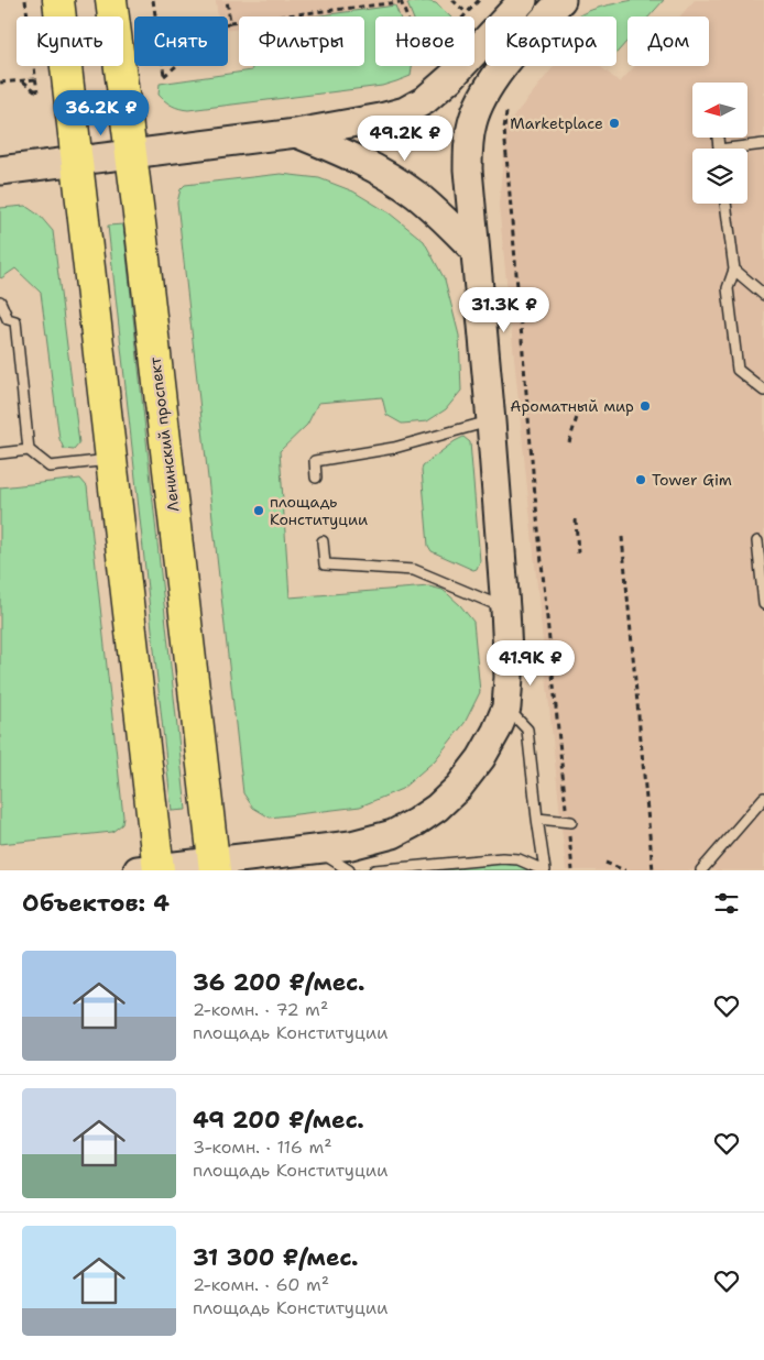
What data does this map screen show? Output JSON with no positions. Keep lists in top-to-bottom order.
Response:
{
  "streets": {
    "main road": ["Ленинский проспект"]
  },
  "places": [
    "Marketplace",
    "Ароматный мир",
    "Tower Gim",
    "площадь Конституции"
  ],
  "north": "left",
  "page": {
    "chip": [
      "Купить",
      "Снять",
      "Фильтры",
      "Новое",
      "Квартира",
      "Дом"
    ],
    "price": [
      "36.2K ₽",
      "49.2K ₽",
      "31.3K ₽",
      "41.9K ₽"
    ],
    "heading": "Объектов: 4",
    "list": [
      {
        "name": "36 200 ₽/мес.",
        "note": "2-комн. · 72 m² · площадь Конституции"
      },
      {
        "name": "49 200 ₽/мес.",
        "note": "3-комн. · 116 m² · площадь Конституции"
      },
      {
        "name": "31 300 ₽/мес.",
        "note": "2-комн. · 60 m² · площадь Конституции"
      }
    ]
  }
}
